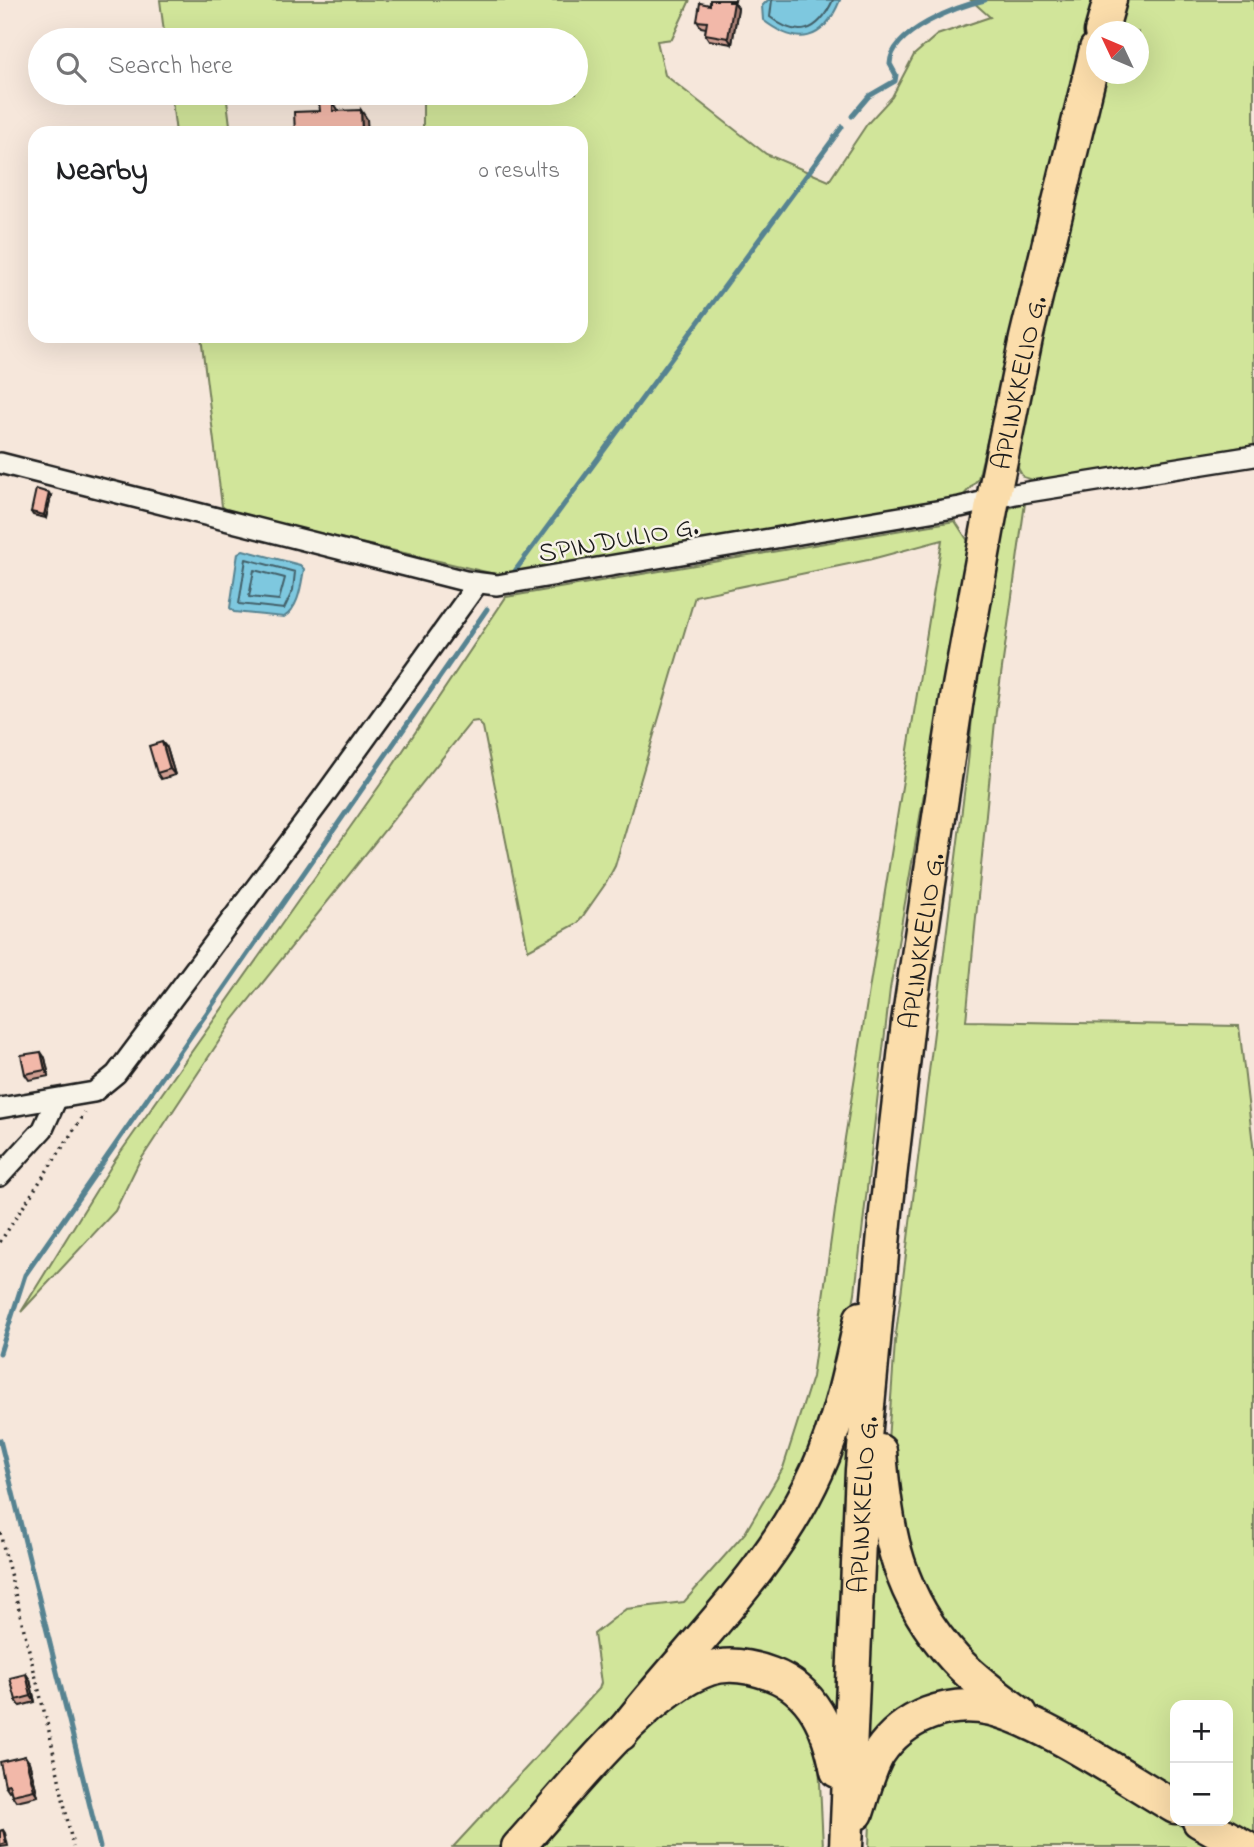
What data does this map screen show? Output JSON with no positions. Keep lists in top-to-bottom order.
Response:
{
  "streets": {
    "highway": ["APLINKKELIO G."],
    "street": ["SPINDULIO G."]
  },
  "crossings": [
    ["APLINKKELIO G.", "SPINDULIO G."]
  ],
  "north": "top left",
  "page": {
    "search": "Search here",
    "heading": ["Nearby", "0 results"],
    "map_buttons": ["+", "−"]
  }
}
